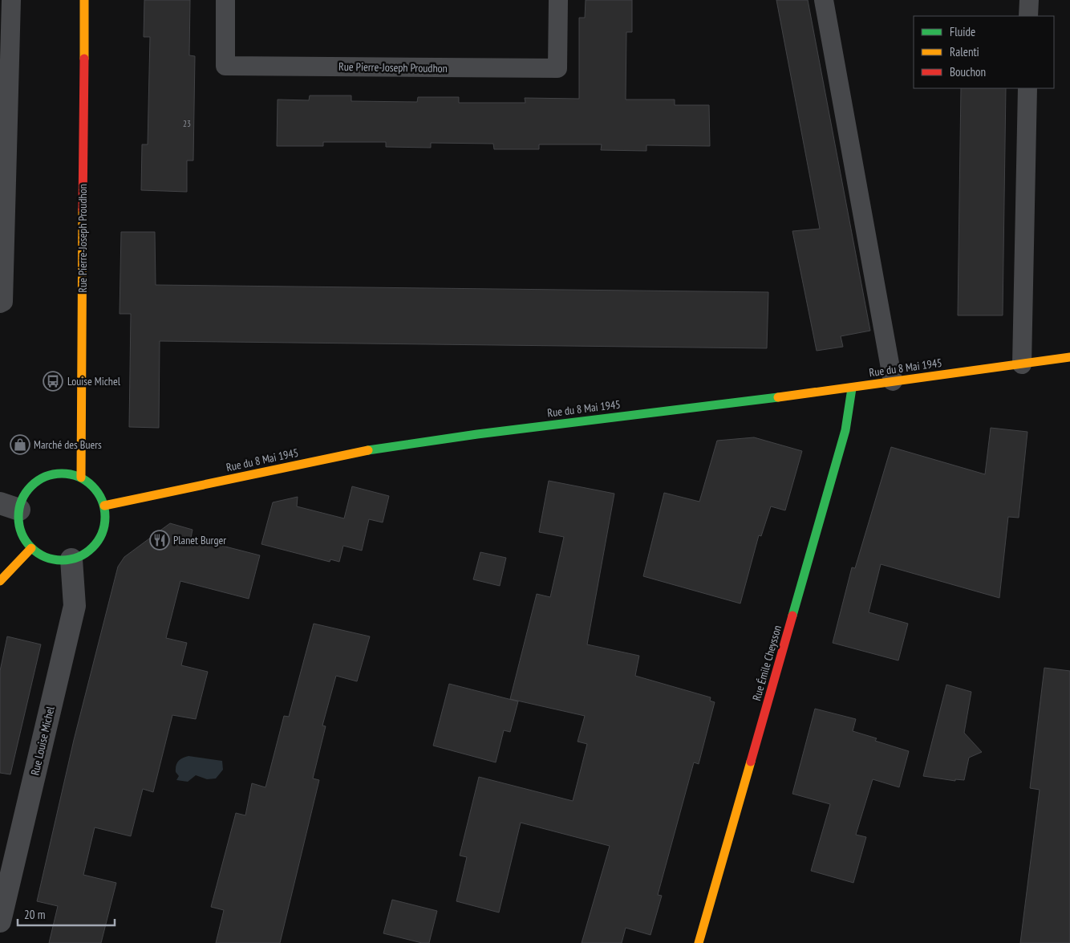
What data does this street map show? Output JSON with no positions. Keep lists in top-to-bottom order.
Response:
{
  "streets": {
    "street": [
      "Rue Pierre-Joseph Proudhon",
      "Rue du 8 Mai 1945",
      "Rue Émile Cheysson",
      "Rue Louise Michel"
    ]
  },
  "crossings": [
    ["Rue Pierre-Joseph Proudhon", "Rue du 8 Mai 1945"],
    ["Rue Pierre-Joseph Proudhon", "Rue Louise Michel"],
    ["Rue du 8 Mai 1945", "Rue Émile Cheysson"],
    ["Rue du 8 Mai 1945", "Rue Louise Michel"]
  ],
  "places": {
    "bus stop": ["Louise Michel"],
    "shop": ["Marché des Buers"],
    "restaurant": ["Planet Burger"]
  },
  "house_numbers": ["23"],
  "legend": ["Fluide", "Ralenti", "Bouchon"],
  "scale_bar": "20 m"
}
